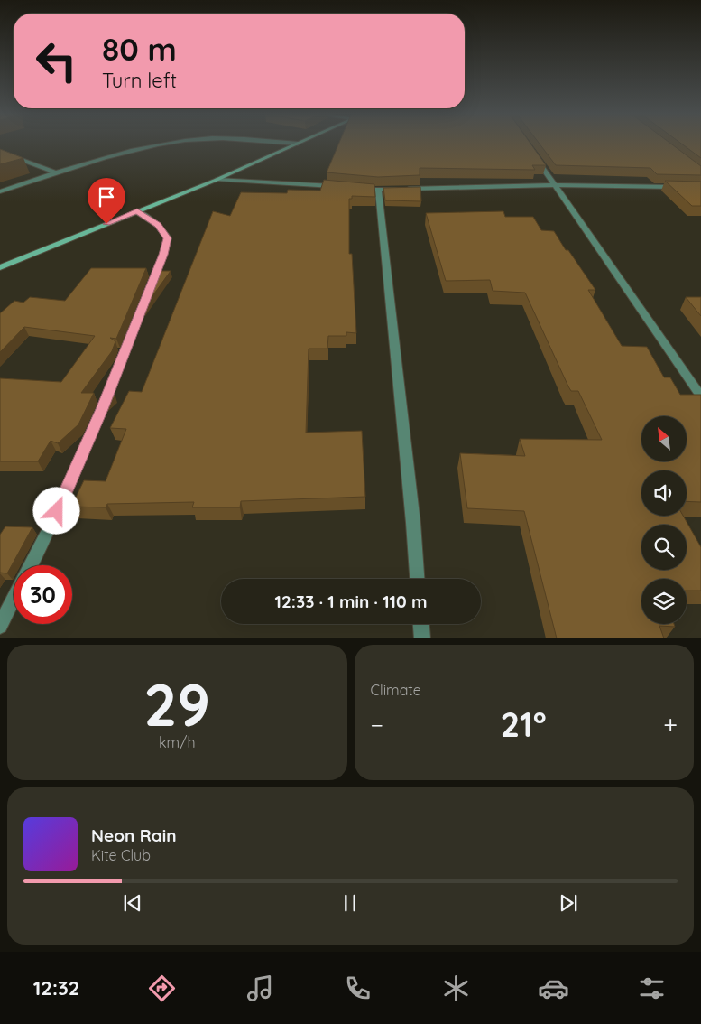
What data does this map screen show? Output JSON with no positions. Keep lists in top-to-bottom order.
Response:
{
  "north": "top left",
  "page": {
    "turn": ["80 m", "Turn left"],
    "limit": "30",
    "trip": "12:33 · 1 min · 110 m",
    "tile": [
      ["29", "km/h"],
      "Climate"
    ],
    "heat": ["−", "21°", "+"],
    "song": ["Neon Rain", "Kite Club"],
    "tabs": "12:32"
  }
}
